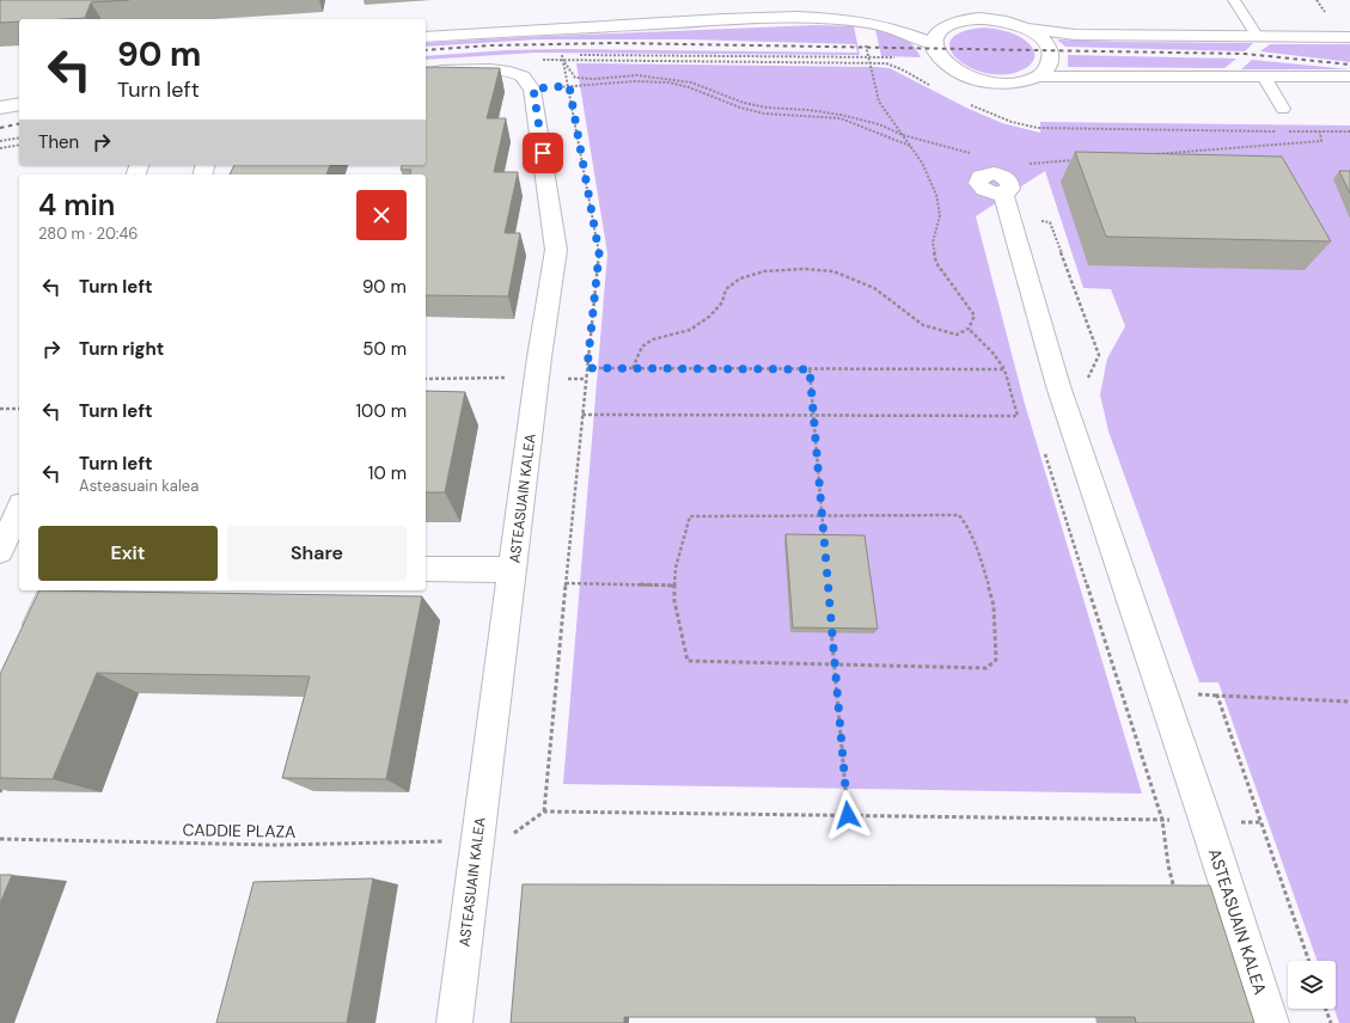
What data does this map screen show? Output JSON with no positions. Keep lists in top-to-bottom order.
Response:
{
  "streets": {
    "street": ["ASTEASUAIN KALEA"],
    "path": ["CADDIE PLAZA"]
  },
  "crossings": [
    ["ASTEASUAIN KALEA", "CADDIE PLAZA"]
  ],
  "page": {
    "turn": ["90 m", "Turn left"],
    "then": "Then",
    "heading": ["4 min", "280 m · 20:46"],
    "list": [
      {
        "name": "Turn left",
        "value": "90 m"
      },
      {
        "name": "Turn right",
        "value": "50 m"
      },
      {
        "name": "Turn left",
        "value": "100 m"
      },
      {
        "name": "Turn left",
        "note": "Asteasuain kalea",
        "value": "10 m"
      }
    ],
    "buttons": ["Exit", "Share"]
  }
}
